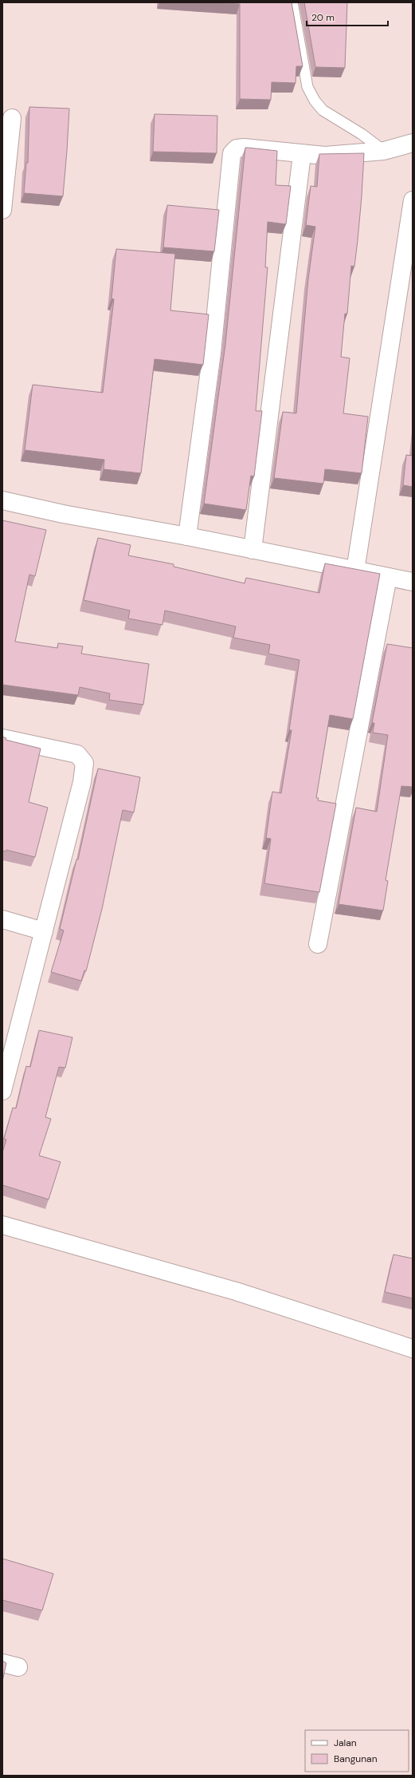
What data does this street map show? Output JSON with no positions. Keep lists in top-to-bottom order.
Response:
{
  "legend": ["Jalan", "Bangunan"],
  "scale_bar": "20 m"
}
